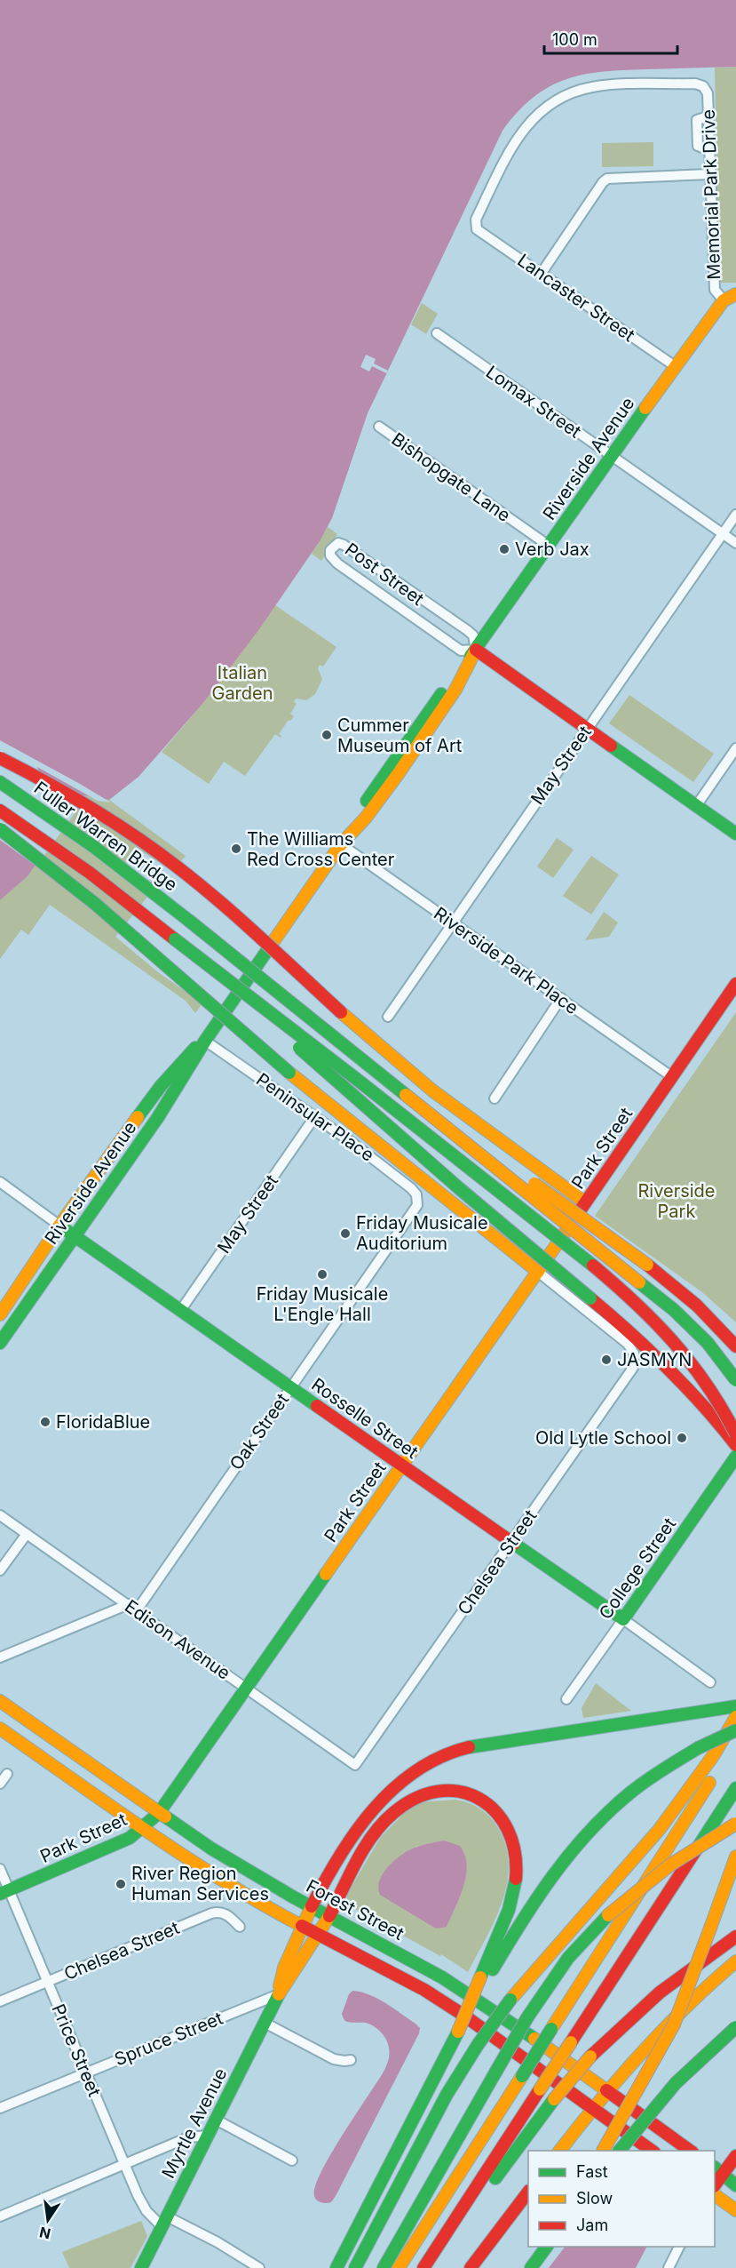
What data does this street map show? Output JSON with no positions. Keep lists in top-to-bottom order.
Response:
{
  "streets": {
    "main road": [
      "Riverside Avenue",
      "Post Street",
      "Fuller Warren Bridge",
      "Park Street",
      "Rosselle Street",
      "College Street",
      "Forest Street",
      "Myrtle Avenue"
    ],
    "street": [
      "Memorial Park Drive",
      "Lancaster Street",
      "Lomax Street",
      "Bishopgate Lane",
      "May Street",
      "Riverside Park Place",
      "Peninsular Place",
      "Oak Street",
      "Chelsea Street",
      "Edison Avenue",
      "Spruce Street",
      "Price Street"
    ]
  },
  "crossings": [
    ["Memorial Park Drive", "Lancaster Street"],
    ["Memorial Park Drive", "Riverside Avenue"],
    ["Lancaster Street", "Riverside Avenue"],
    ["Lomax Street", "Riverside Avenue"],
    ["Lomax Street", "May Street"],
    ["Riverside Avenue", "Bishopgate Lane"],
    ["Riverside Avenue", "Post Street"],
    ["Riverside Avenue", "Riverside Park Place"],
    ["Riverside Avenue", "Peninsular Place"],
    ["Riverside Avenue", "Rosselle Street"],
    ["Post Street", "May Street"],
    ["May Street", "Riverside Park Place"],
    ["May Street", "Peninsular Place"],
    ["May Street", "Rosselle Street"],
    ["Riverside Park Place", "Park Street"],
    ["Peninsular Place", "Oak Street"],
    ["Park Street", "Rosselle Street"],
    ["Park Street", "Chelsea Street"],
    ["Park Street", "Edison Avenue"],
    ["Park Street", "Forest Street"],
    ["Park Street", "Price Street"],
    ["Rosselle Street", "Oak Street"],
    ["Rosselle Street", "Chelsea Street"],
    ["Rosselle Street", "College Street"],
    ["Oak Street", "Edison Avenue"],
    ["Chelsea Street", "Edison Avenue"],
    ["Chelsea Street", "Price Street"],
    ["Forest Street", "Myrtle Avenue"],
    ["Spruce Street", "Price Street"],
    ["Spruce Street", "Myrtle Avenue"],
    ["Price Street", "Myrtle Avenue"]
  ],
  "parks": ["Italian Garden", "Riverside Park"],
  "places": [
    "Verb Jax",
    "Cummer Museum of Art",
    "The Williams Red Cross Center",
    "Friday Musicale Auditorium",
    "Friday Musicale L'Engle Hall",
    "JASMYN",
    "FloridaBlue",
    "Old Lytle School",
    "River Region Human Services"
  ],
  "legend": ["Fast", "Slow", "Jam"],
  "scale_bar": "100 m",
  "north": "bottom"
}
